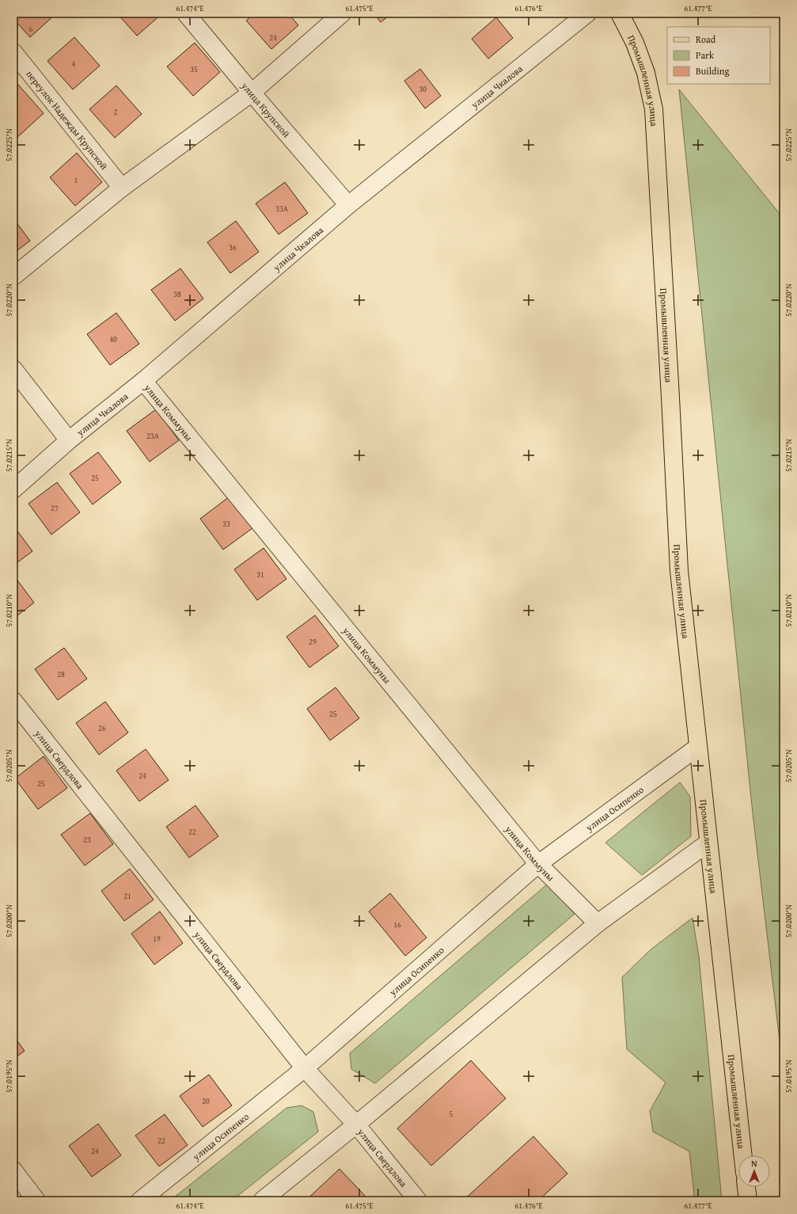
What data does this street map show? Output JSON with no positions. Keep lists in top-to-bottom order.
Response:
{
  "streets": {
    "main road": ["Промышленная улица"],
    "street": [
      "улица Чкалова",
      "улица Крупской",
      "переулок Надежды Крупской",
      "улица Коммуны",
      "улица Свердлова",
      "улица Осипенко"
    ]
  },
  "crossings": [
    ["Промышленная улица", "улица Осипенко"],
    ["улица Чкалова", "улица Крупской"],
    ["улица Чкалова", "улица Коммуны"],
    ["улица Коммуны", "улица Осипенко"],
    ["улица Свердлова", "улица Осипенко"]
  ],
  "house_numbers": [
    "6",
    "24",
    "4",
    "35",
    "30",
    "2",
    "1",
    "33А",
    "36",
    "38",
    "40",
    "23А",
    "25",
    "27",
    "33",
    "31",
    "29",
    "28",
    "25",
    "26",
    "24",
    "25",
    "22",
    "23",
    "21",
    "16",
    "19",
    "20",
    "5",
    "22",
    "24"
  ],
  "legend": ["Road", "Park", "Building"],
  "north": "top",
  "coordinates": [
    "61.474°E",
    "61.475°E",
    "61.476°E",
    "61.477°E",
    "57.0225°N",
    "57.0220°N",
    "57.0215°N",
    "57.0210°N",
    "57.0205°N",
    "57.0200°N",
    "57.0195°N"
  ]
}
